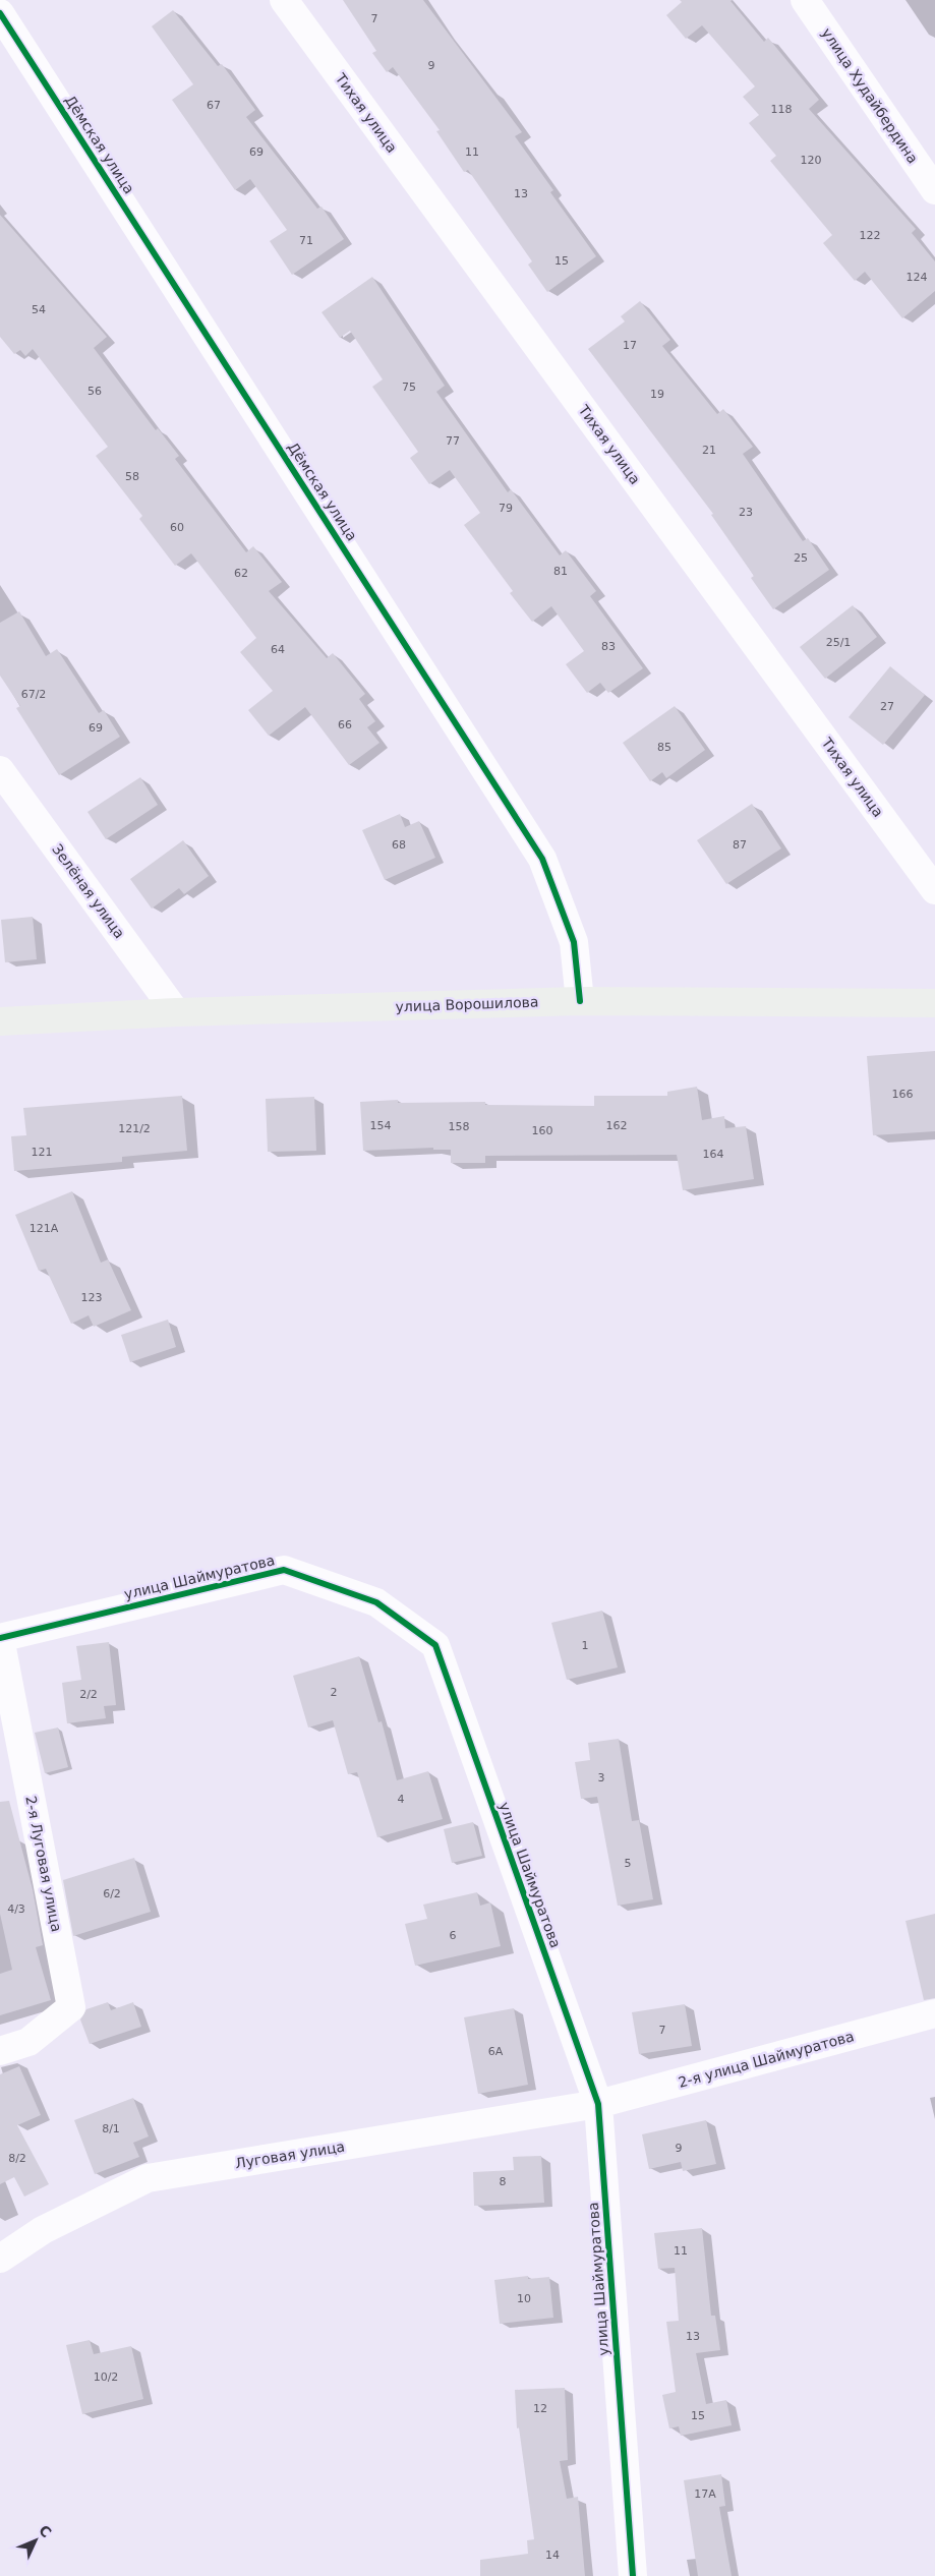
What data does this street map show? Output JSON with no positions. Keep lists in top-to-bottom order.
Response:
{
  "streets": {
    "street": [
      "улица Худайбердина",
      "Тихая улица",
      "Дёмская улица",
      "Зелёная улица",
      "улица Ворошилова",
      "улица Шаймуратова",
      "2-я Луговая улица",
      "2-я улица Шаймуратова",
      "Луговая улица"
    ]
  },
  "crossings": [
    ["Дёмская улица", "улица Ворошилова"],
    ["Зелёная улица", "улица Ворошилова"],
    ["улица Шаймуратова", "2-я Луговая улица"],
    ["улица Шаймуратова", "2-я улица Шаймуратова"],
    ["улица Шаймуратова", "Луговая улица"],
    ["2-я улица Шаймуратова", "Луговая улица"]
  ],
  "house_numbers": [
    "7",
    "9",
    "67",
    "118",
    "69",
    "11",
    "120",
    "13",
    "122",
    "71",
    "15",
    "124",
    "54",
    "17",
    "75",
    "56",
    "19",
    "77",
    "21",
    "58",
    "79",
    "23",
    "60",
    "25",
    "81",
    "62",
    "25/1",
    "83",
    "64",
    "67/2",
    "27",
    "66",
    "69",
    "85",
    "68",
    "87",
    "166",
    "154",
    "162",
    "158",
    "121/2",
    "160",
    "121",
    "164",
    "121А",
    "123",
    "1",
    "2",
    "2/2",
    "3",
    "4",
    "5",
    "6/2",
    "4/3",
    "6",
    "7",
    "6А",
    "8/1",
    "9",
    "8/2",
    "8",
    "11",
    "10",
    "13",
    "10/2",
    "12",
    "15",
    "17А",
    "14"
  ],
  "north": "top right"
}
